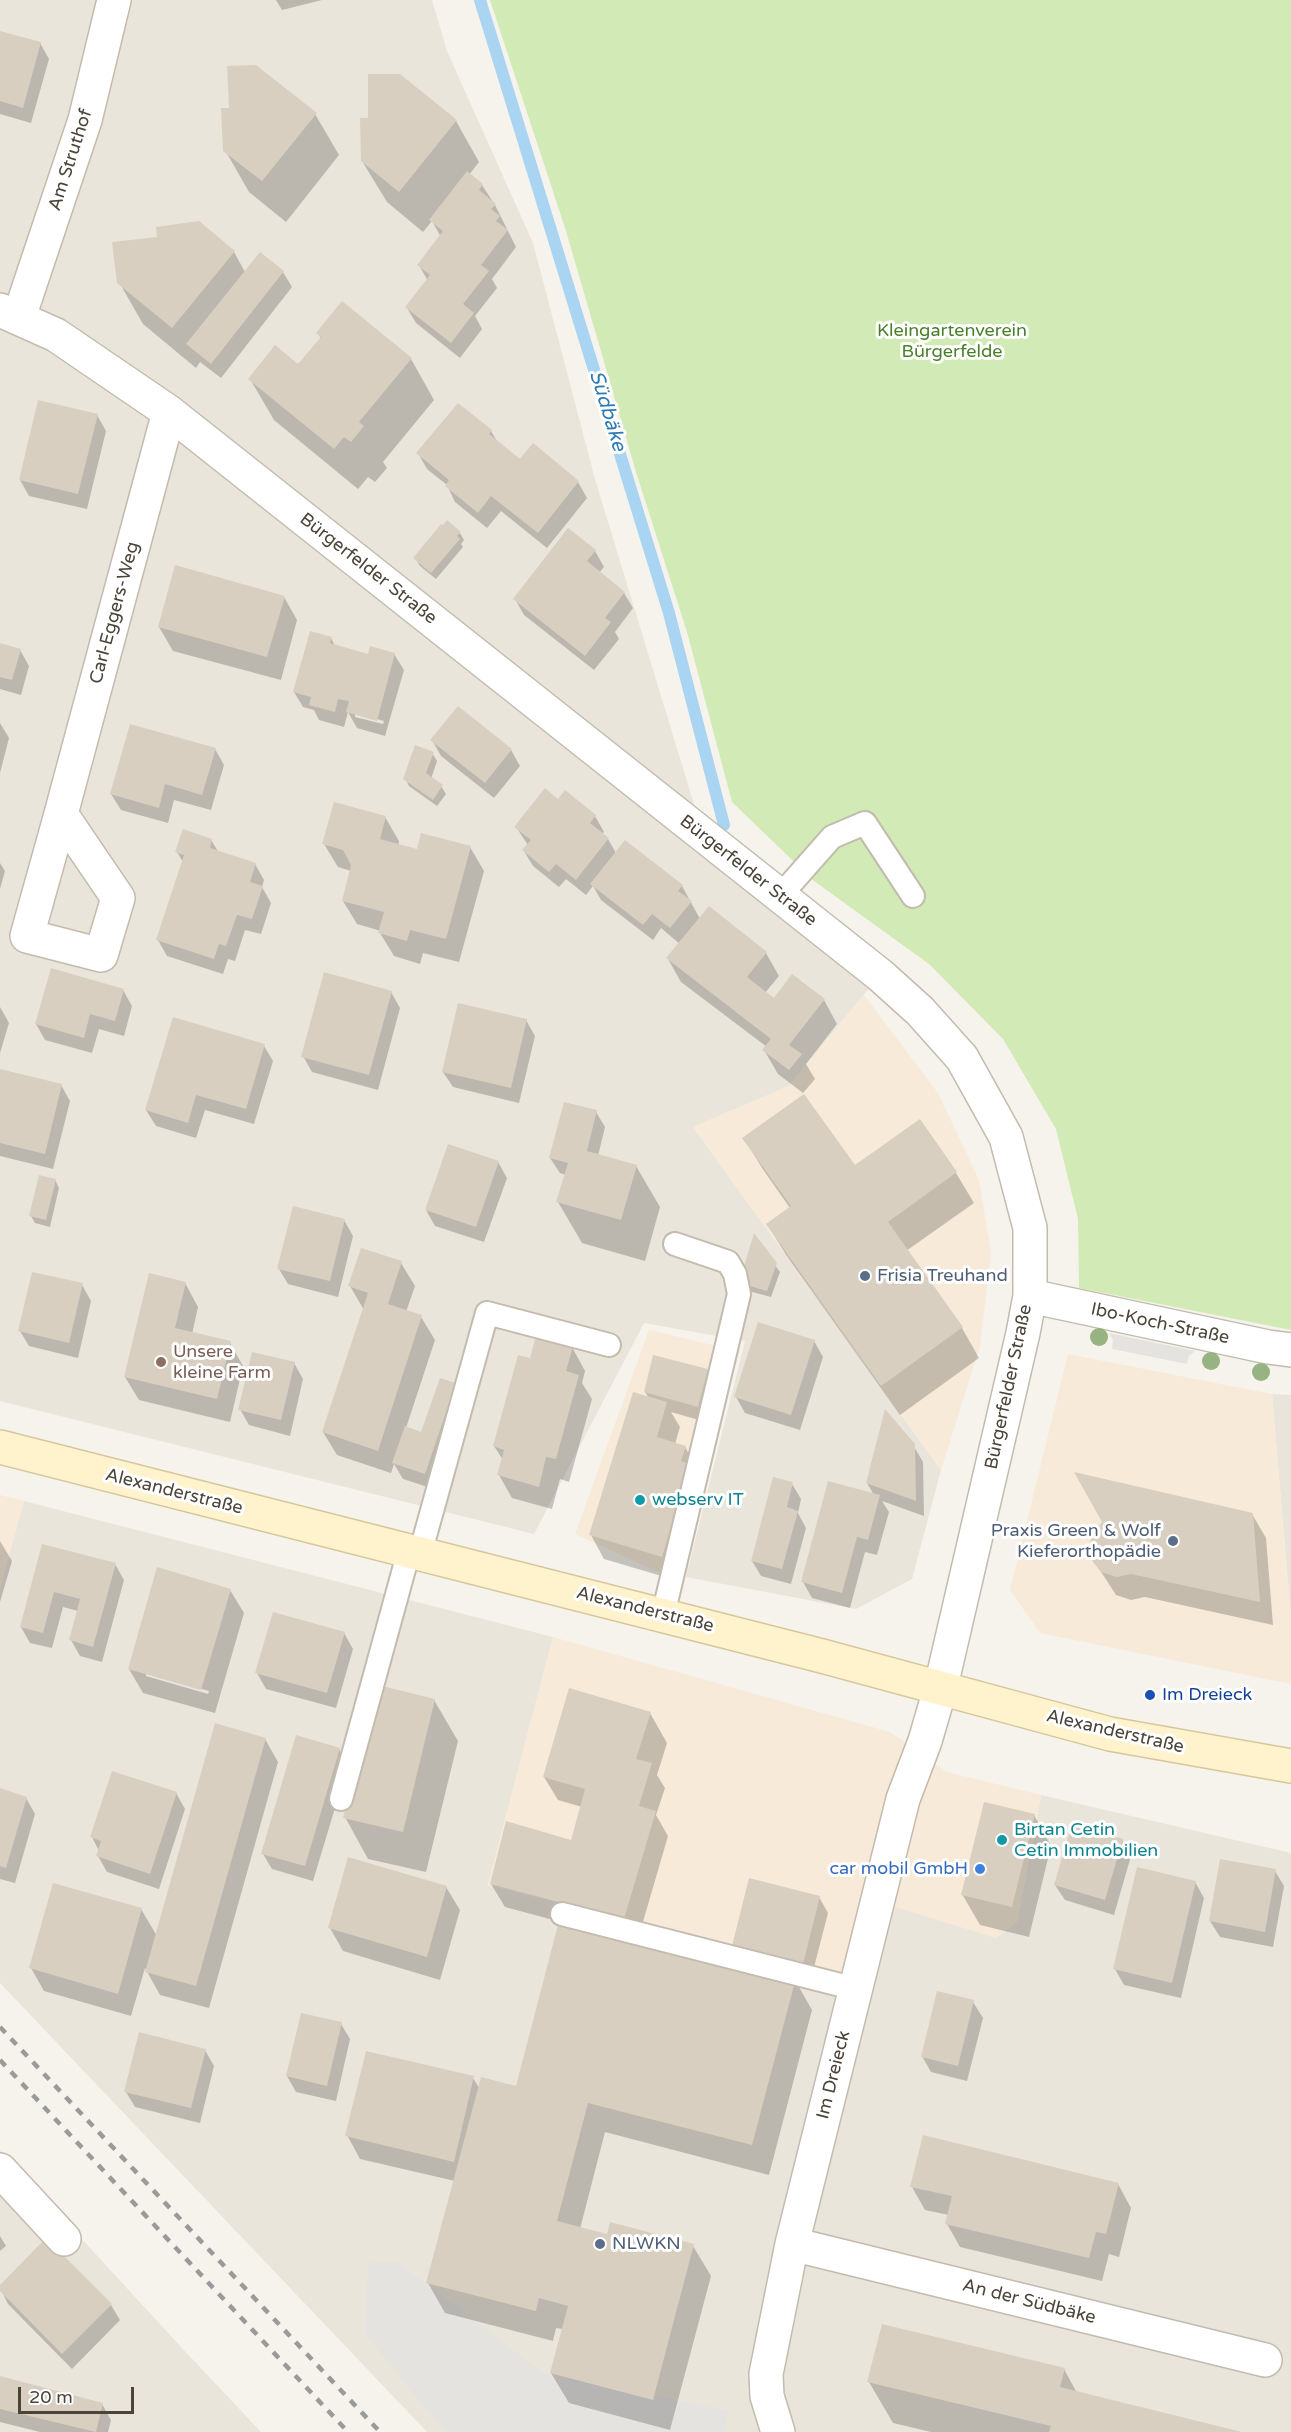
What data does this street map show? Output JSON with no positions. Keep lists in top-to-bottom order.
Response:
{
  "streets": {
    "main road": ["Alexanderstraße"],
    "street": [
      "Am Struthof",
      "Bürgerfelder Straße",
      "Carl-Eggers-Weg",
      "Ibo-Koch-Straße",
      "Im Dreieck",
      "An der Südbäke"
    ]
  },
  "crossings": [
    ["Am Struthof", "Bürgerfelder Straße"],
    ["Bürgerfelder Straße", "Carl-Eggers-Weg"],
    ["Bürgerfelder Straße", "Ibo-Koch-Straße"],
    ["Bürgerfelder Straße", "Alexanderstraße"],
    ["Bürgerfelder Straße", "Im Dreieck"],
    ["Alexanderstraße", "Im Dreieck"],
    ["Im Dreieck", "An der Südbäke"]
  ],
  "water": ["Südbäke"],
  "parks": ["Kleingartenverein Bürgerfelde"],
  "places": [
    "Frisia Treuhand",
    "Unsere kleine Farm",
    "webserv IT",
    "Praxis Green & Wolf Kieferorthopädie",
    "Im Dreieck",
    "Birtan Cetin Cetin Immobilien",
    "car mobil GmbH",
    "NLWKN"
  ],
  "scale_bar": "20 m"
}
